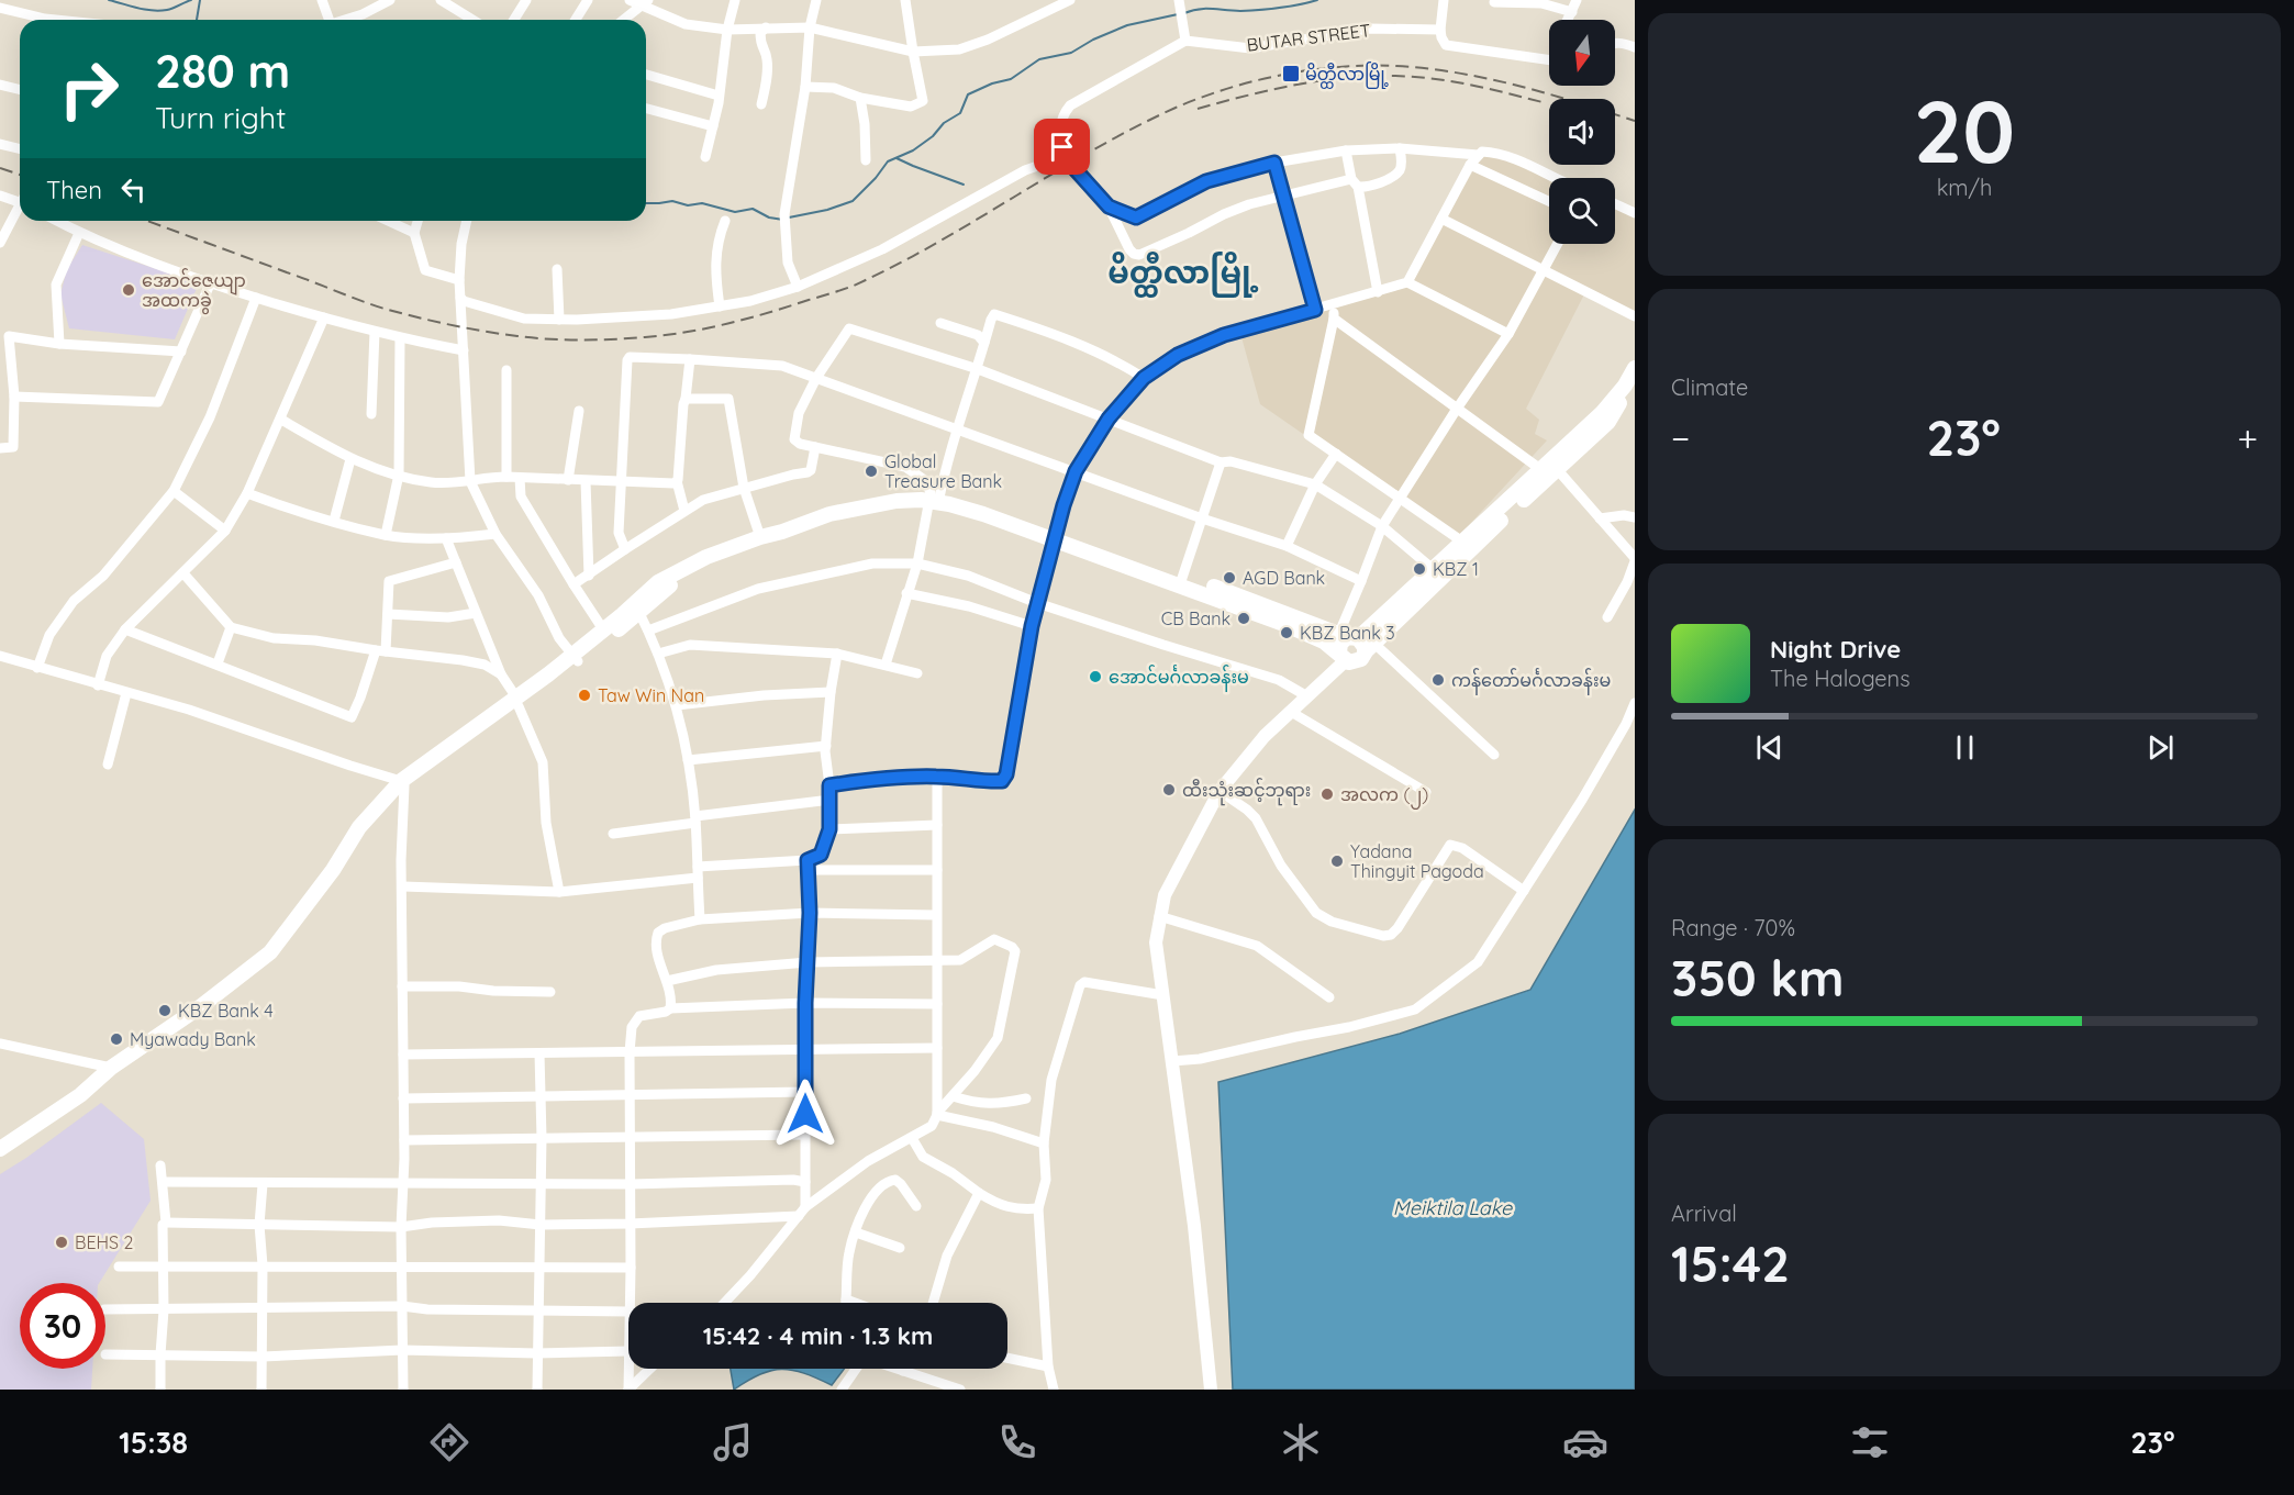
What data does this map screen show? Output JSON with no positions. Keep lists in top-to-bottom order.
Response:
{
  "streets": {
    "street": ["BUTAR STREET"]
  },
  "districts": ["မိတ္ထီလာမြို့"],
  "water": ["Meiktila Lake"],
  "places": {
    "transit": ["မိတ္ထီလာမြို့"],
    "other": [
      "အောင်ဇေယျာ အထကခွဲ",
      "Global Treasure Bank",
      "KBZ 1",
      "AGD Bank",
      "CB Bank",
      "KBZ Bank 3",
      "အောင်မင်္ဂလာခန်းမ",
      "ကန်တော်မင်္ဂလာခန်းမ",
      "Taw Win Nan",
      "ထီးသုံးဆင့်ဘုရား",
      "အလက (၂)",
      "Yadana Thingyit Pagoda",
      "KBZ Bank 4",
      "Myawady Bank",
      "BEHS 2"
    ]
  },
  "north": "bottom",
  "page": {
    "tile": [
      ["20", "km/h"],
      "Climate",
      ["Range · 70%", "350 km"],
      ["Arrival", "15:42"]
    ],
    "turn": ["280 m", "Turn right"],
    "then": "Then",
    "heat": ["−", "23°", "+"],
    "song": ["Night Drive", "The Halogens"],
    "limit": "30",
    "trip": "15:42 · 4 min · 1.3 km",
    "tabs": ["15:38", "23°"]
  }
}
